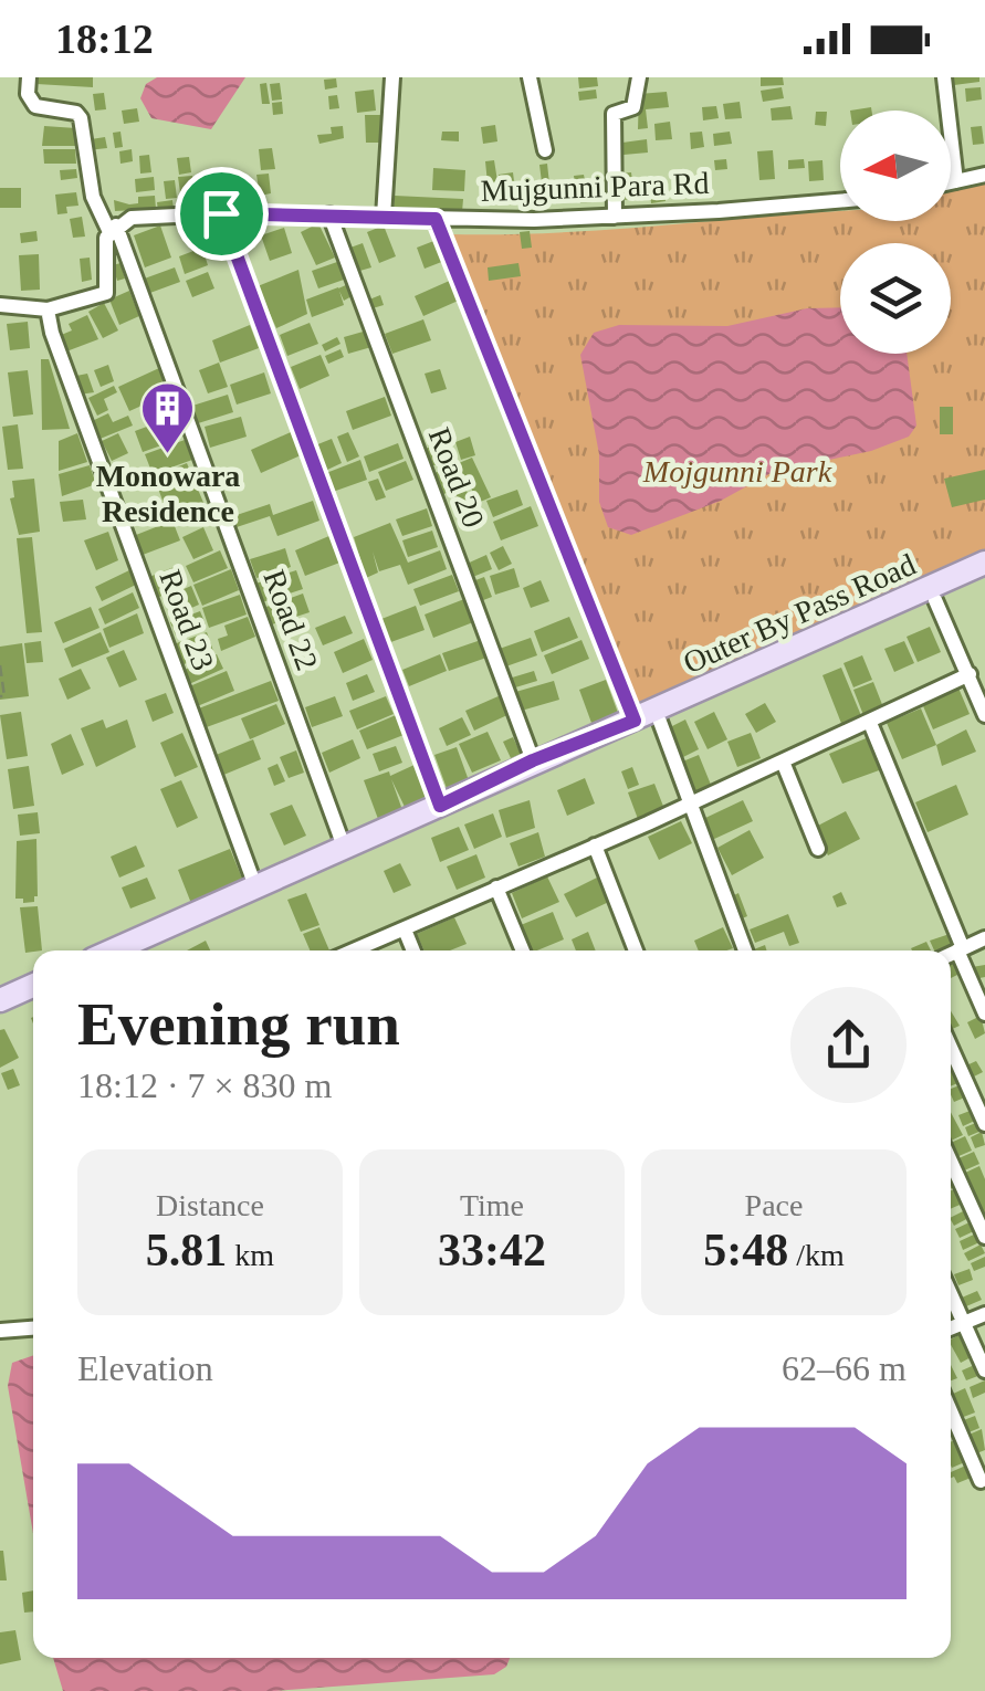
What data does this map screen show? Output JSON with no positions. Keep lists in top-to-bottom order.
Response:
{
  "streets": {
    "main road": ["Outer By Pass Road"],
    "street": [
      "Mujgunni Para Rd",
      "Road 20",
      "Road 23",
      "Road 22"
    ]
  },
  "crossings": [
    ["Mujgunni Para Rd", "Road 20"],
    ["Mujgunni Para Rd", "Road 22"],
    ["Road 20", "Outer By Pass Road"],
    ["Outer By Pass Road", "Road 23"],
    ["Outer By Pass Road", "Road 22"]
  ],
  "parks": ["Mojgunni Park"],
  "places": {
    "building": ["Monowara Residence"]
  },
  "north": "left",
  "page": {
    "status": "18:12",
    "heading": ["Evening run", "18:12 · 7 × 830 m"],
    "stats": [
      ["Distance", "5.81 km"],
      ["Time", "33:42"],
      ["Pace", "5:48 /km"]
    ],
    "chart": ["Elevation", "62–66 m"]
  }
}
